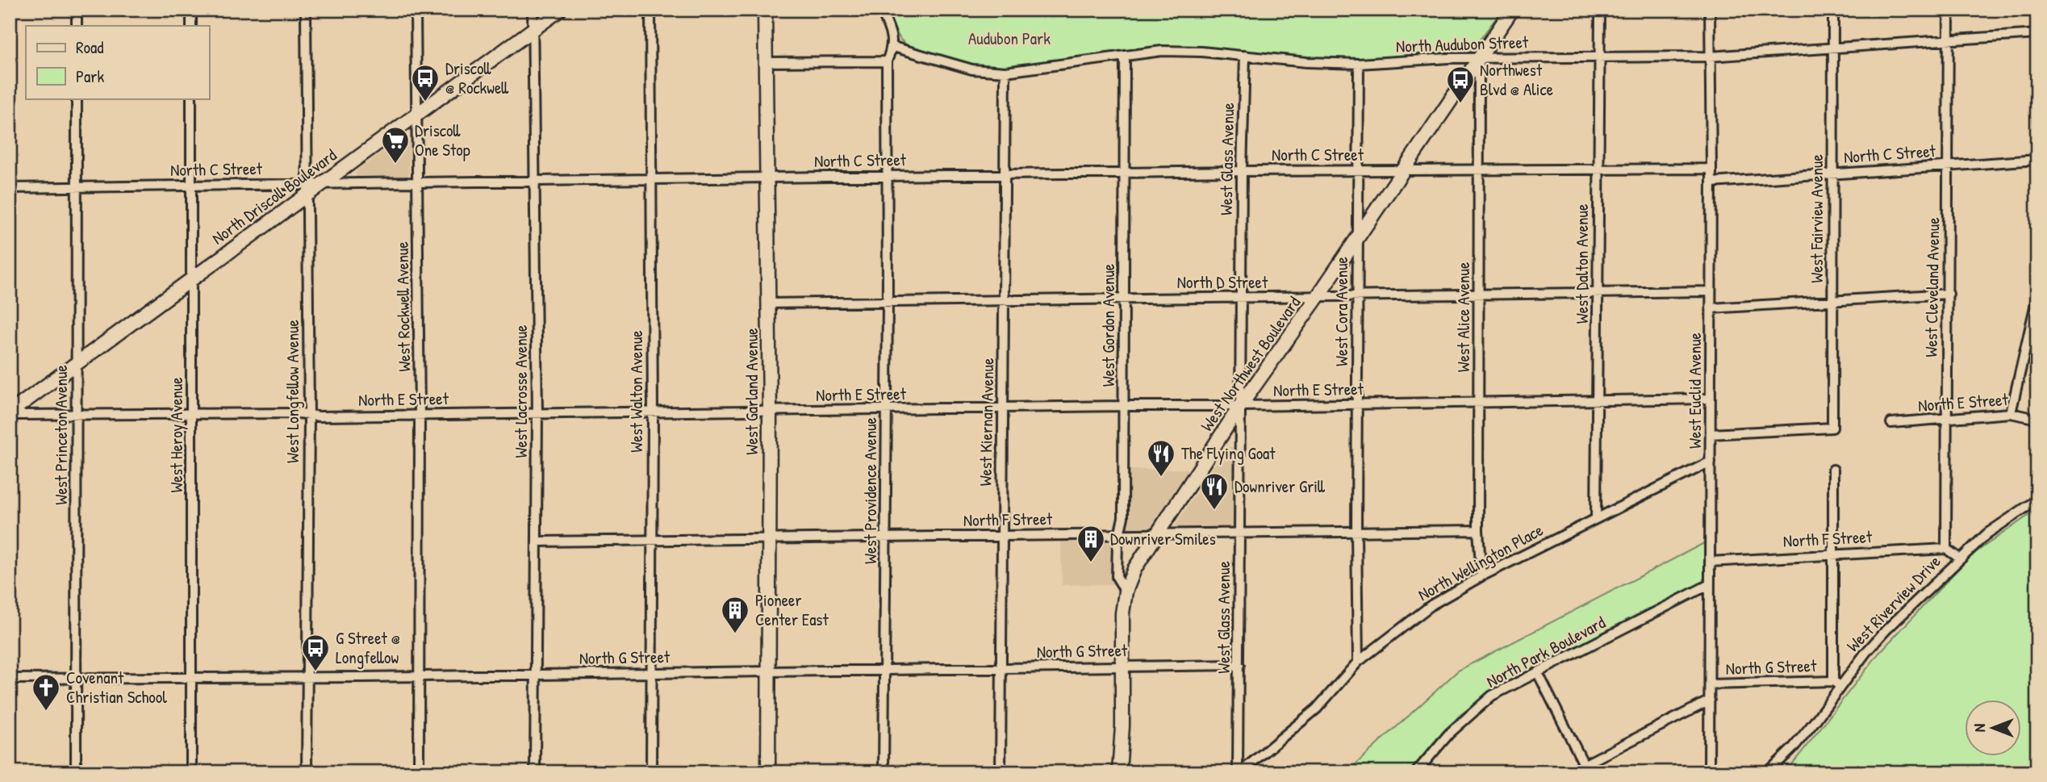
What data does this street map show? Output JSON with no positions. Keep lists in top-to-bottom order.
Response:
{
  "streets": {
    "main road": ["North Driscoll Boulevard", "West Northwest Boulevard", "West Garland Avenue"],
    "street": [
      "North Audubon Street",
      "North C Street",
      "West Glass Avenue",
      "West Fairview Avenue",
      "West Dalton Avenue",
      "North D Street",
      "West Cleveland Avenue",
      "West Rockwell Avenue",
      "West Cora Avenue",
      "West Alice Avenue",
      "West Gordon Avenue",
      "North E Street",
      "West Euclid Avenue",
      "West Longfellow Avenue",
      "West Lacrosse Avenue",
      "West Walton Avenue",
      "West Kiernan Avenue",
      "West Princeton Avenue",
      "West Heroy Avenue",
      "West Providence Avenue",
      "North F Street",
      "North Wellington Place",
      "West Riverview Drive",
      "North G Street",
      "North Park Boulevard"
    ]
  },
  "crossings": [
    ["North Audubon Street", "West Glass Avenue"],
    ["North Audubon Street", "West Fairview Avenue"],
    ["North Audubon Street", "West Dalton Avenue"],
    ["North Audubon Street", "West Cleveland Avenue"],
    ["North Audubon Street", "West Cora Avenue"],
    ["North Audubon Street", "West Alice Avenue"],
    ["North Audubon Street", "West Gordon Avenue"],
    ["North Audubon Street", "West Northwest Boulevard"],
    ["North Audubon Street", "West Euclid Avenue"],
    ["North Audubon Street", "West Kiernan Avenue"],
    ["North Audubon Street", "West Providence Avenue"],
    ["North C Street", "West Glass Avenue"],
    ["North C Street", "North Driscoll Boulevard"],
    ["North C Street", "West Fairview Avenue"],
    ["North C Street", "West Dalton Avenue"],
    ["North C Street", "West Cleveland Avenue"],
    ["North C Street", "West Rockwell Avenue"],
    ["North C Street", "West Cora Avenue"],
    ["North C Street", "West Alice Avenue"],
    ["North C Street", "West Gordon Avenue"],
    ["North C Street", "West Northwest Boulevard"],
    ["North C Street", "West Euclid Avenue"],
    ["North C Street", "West Longfellow Avenue"],
    ["North C Street", "West Lacrosse Avenue"],
    ["North C Street", "West Walton Avenue"],
    ["North C Street", "West Garland Avenue"],
    ["North C Street", "West Kiernan Avenue"],
    ["North C Street", "West Princeton Avenue"],
    ["North C Street", "West Heroy Avenue"],
    ["North C Street", "West Providence Avenue"],
    ["West Glass Avenue", "North D Street"],
    ["West Glass Avenue", "West Northwest Boulevard"],
    ["West Glass Avenue", "North E Street"],
    ["West Glass Avenue", "North F Street"],
    ["West Glass Avenue", "North Wellington Place"],
    ["West Glass Avenue", "North G Street"],
    ["North Driscoll Boulevard", "West Rockwell Avenue"],
    ["North Driscoll Boulevard", "North E Street"],
    ["North Driscoll Boulevard", "West Longfellow Avenue"],
    ["North Driscoll Boulevard", "West Lacrosse Avenue"],
    ["North Driscoll Boulevard", "West Princeton Avenue"],
    ["North Driscoll Boulevard", "West Heroy Avenue"],
    ["West Fairview Avenue", "West Euclid Avenue"],
    ["West Dalton Avenue", "North D Street"],
    ["West Dalton Avenue", "North E Street"],
    ["West Dalton Avenue", "North Wellington Place"],
    ["North D Street", "West Cora Avenue"],
    ["North D Street", "West Alice Avenue"],
    ["North D Street", "West Gordon Avenue"],
    ["North D Street", "West Northwest Boulevard"],
    ["North D Street", "West Euclid Avenue"],
    ["North D Street", "West Garland Avenue"],
    ["North D Street", "West Kiernan Avenue"],
    ["North D Street", "West Providence Avenue"],
    ["West Cleveland Avenue", "North E Street"],
    ["West Cleveland Avenue", "North F Street"],
    ["West Rockwell Avenue", "North E Street"],
    ["West Rockwell Avenue", "North G Street"],
    ["West Cora Avenue", "West Northwest Boulevard"],
    ["West Cora Avenue", "North E Street"],
    ["West Cora Avenue", "North F Street"],
    ["West Cora Avenue", "North Wellington Place"],
    ["West Alice Avenue", "West Northwest Boulevard"],
    ["West Alice Avenue", "North E Street"],
    ["West Alice Avenue", "North F Street"],
    ["West Alice Avenue", "North Wellington Place"],
    ["West Gordon Avenue", "West Northwest Boulevard"],
    ["West Gordon Avenue", "North E Street"],
    ["West Gordon Avenue", "North F Street"],
    ["West Northwest Boulevard", "North E Street"],
    ["West Northwest Boulevard", "North F Street"],
    ["West Northwest Boulevard", "North G Street"],
    ["North E Street", "West Euclid Avenue"],
    ["North E Street", "West Longfellow Avenue"],
    ["North E Street", "West Lacrosse Avenue"],
    ["North E Street", "West Walton Avenue"],
    ["North E Street", "West Garland Avenue"],
    ["North E Street", "West Kiernan Avenue"],
    ["North E Street", "West Princeton Avenue"],
    ["North E Street", "West Heroy Avenue"],
    ["North E Street", "West Providence Avenue"],
    ["West Euclid Avenue", "North F Street"],
    ["West Euclid Avenue", "North Wellington Place"],
    ["West Euclid Avenue", "North G Street"],
    ["West Euclid Avenue", "North Park Boulevard"],
    ["West Longfellow Avenue", "North G Street"],
    ["West Lacrosse Avenue", "North F Street"],
    ["West Lacrosse Avenue", "North G Street"],
    ["West Walton Avenue", "North F Street"],
    ["West Walton Avenue", "North G Street"],
    ["West Garland Avenue", "North F Street"],
    ["West Garland Avenue", "North G Street"],
    ["West Kiernan Avenue", "North F Street"],
    ["West Kiernan Avenue", "North G Street"],
    ["West Princeton Avenue", "North G Street"],
    ["West Heroy Avenue", "North G Street"],
    ["West Providence Avenue", "North F Street"],
    ["West Providence Avenue", "North G Street"],
    ["West Riverview Drive", "North G Street"]
  ],
  "parks": ["Audubon Park"],
  "places": {
    "bus stop": ["Driscoll @ Rockwell", "Northwest Blvd @ Alice", "G Street @ Longfellow"],
    "supermarket": ["Driscoll One Stop"],
    "restaurant": ["The Flying Goat", "Downriver Grill"],
    "building": ["Downriver Smiles", "Pioneer Center East"],
    "church": ["Covenant Christian School"]
  },
  "legend": ["Road", "Park"],
  "north": "left"
}
